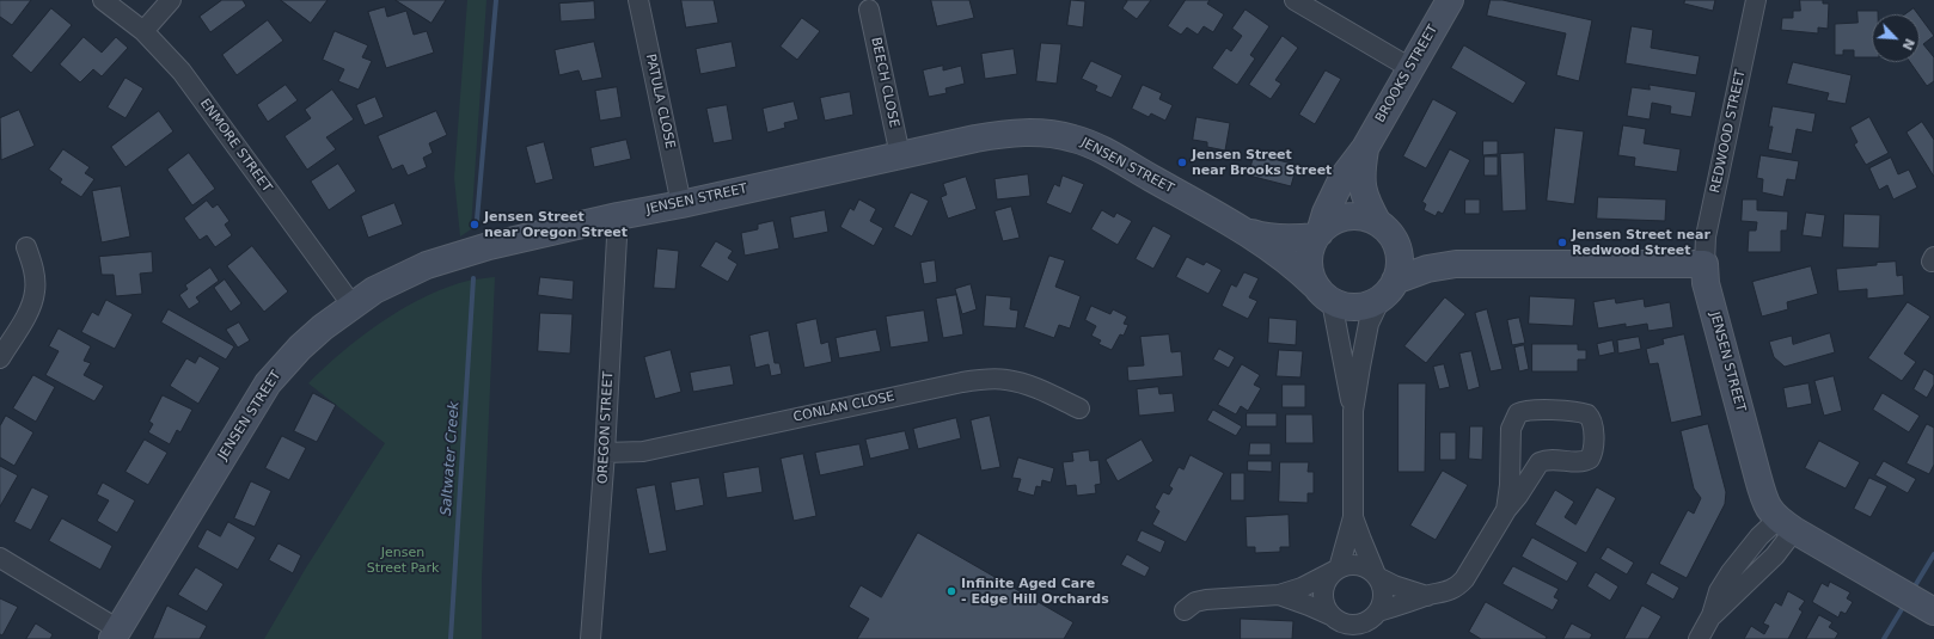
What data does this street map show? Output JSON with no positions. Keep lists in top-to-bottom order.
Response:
{
  "streets": {
    "street": [
      "BROOKS STREET",
      "BEECH CLOSE",
      "PATULA CLOSE",
      "REDWOOD STREET",
      "ENMORE STREET",
      "JENSEN STREET",
      "CONLAN CLOSE",
      "OREGON STREET"
    ]
  },
  "crossings": [
    ["BROOKS STREET", "JENSEN STREET"],
    ["BEECH CLOSE", "JENSEN STREET"],
    ["PATULA CLOSE", "JENSEN STREET"],
    ["REDWOOD STREET", "JENSEN STREET"],
    ["ENMORE STREET", "JENSEN STREET"],
    ["JENSEN STREET", "OREGON STREET"],
    ["CONLAN CLOSE", "OREGON STREET"]
  ],
  "water": ["Saltwater Creek"],
  "parks": ["Jensen Street Park"],
  "places": [
    "Jensen Street near Brooks Street",
    "Jensen Street near Oregon Street",
    "Jensen Street near Redwood Street",
    "Infinite Aged Care - Edge Hill Orchards"
  ],
  "north": "bottom right"
}
